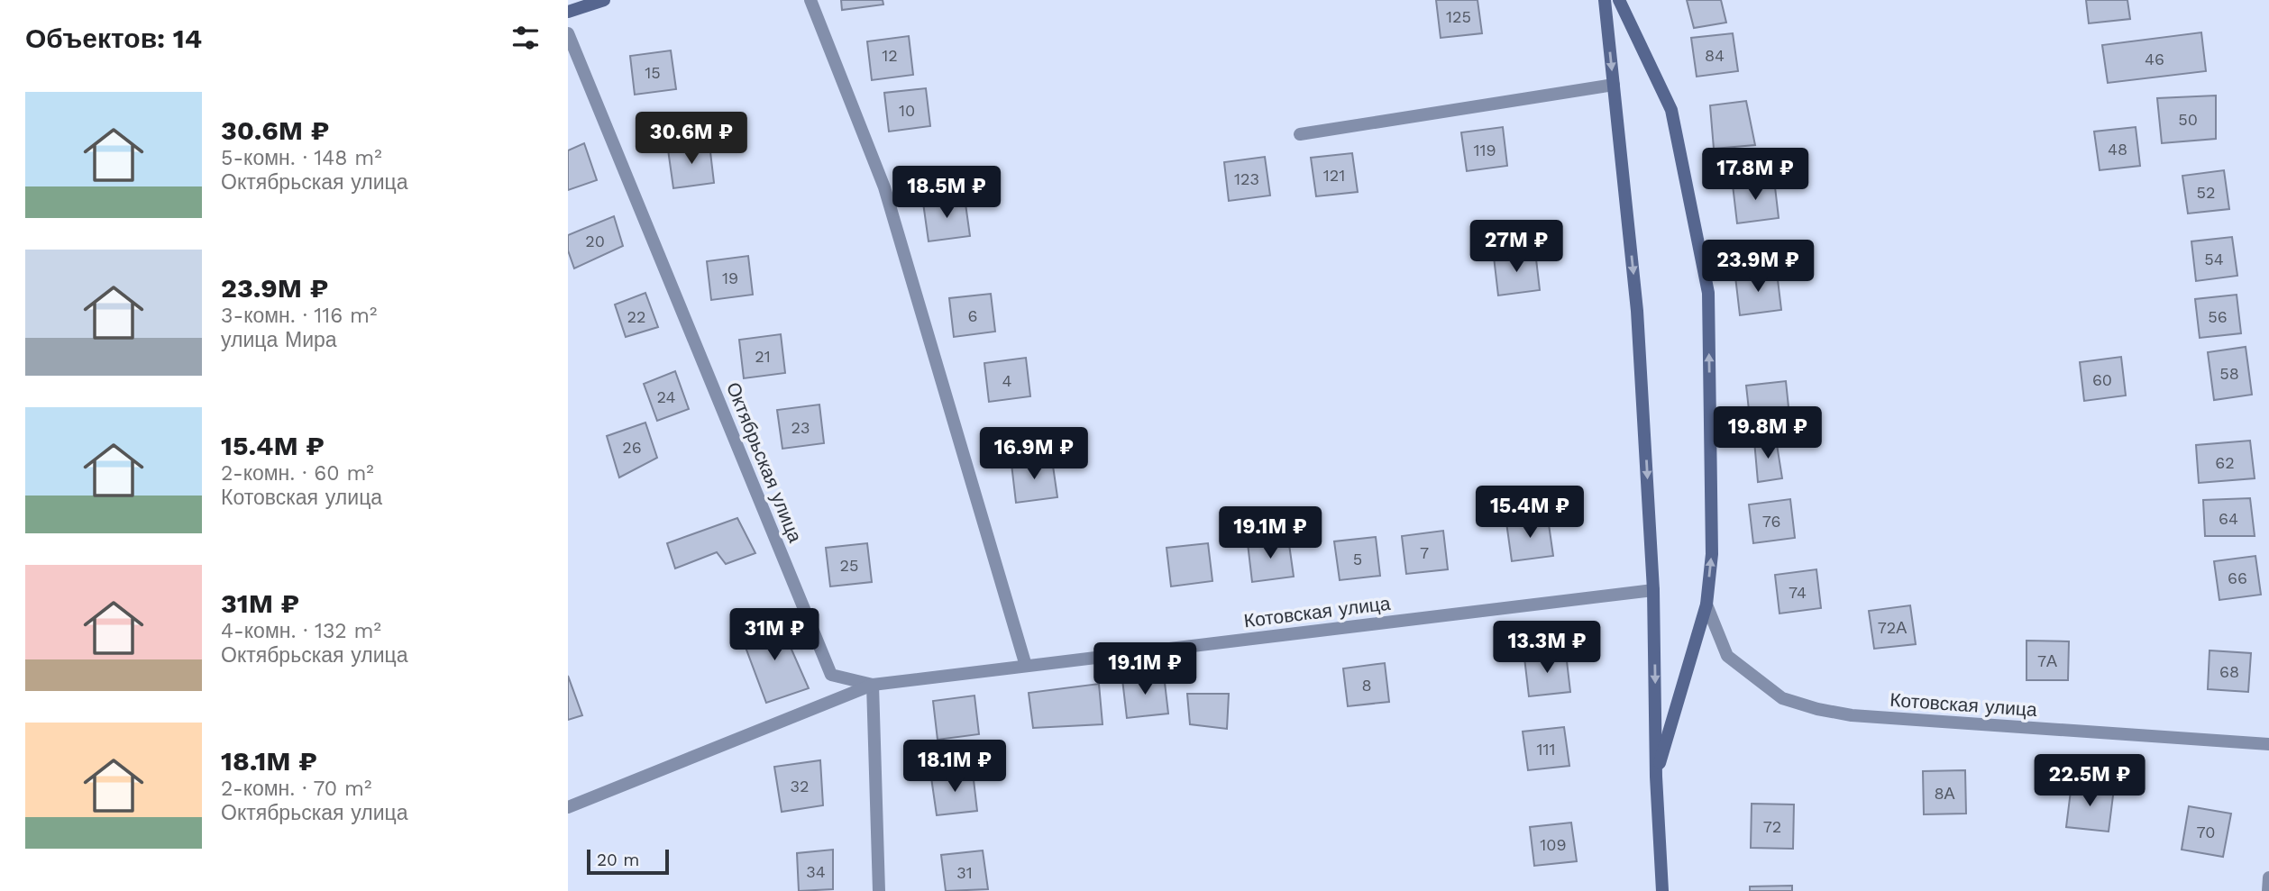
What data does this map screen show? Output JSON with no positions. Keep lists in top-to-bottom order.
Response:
{
  "streets": {
    "street": ["Октябрьская улица", "Котовская улица"]
  },
  "crossings": [
    ["Октябрьская улица", "Котовская улица"]
  ],
  "house_numbers": [
    "125",
    "12",
    "84",
    "46",
    "15",
    "10",
    "50",
    "48",
    "119",
    "121",
    "123",
    "52",
    "20",
    "54",
    "19",
    "6",
    "22",
    "56",
    "21",
    "58",
    "60",
    "4",
    "24",
    "23",
    "26",
    "62",
    "64",
    "76",
    "7",
    "5",
    "25",
    "66",
    "74",
    "72А",
    "7А",
    "68",
    "8",
    "111",
    "32",
    "8А",
    "72",
    "70",
    "109",
    "34",
    "31"
  ],
  "scale_bar": "20 m",
  "page": {
    "heading": "Объектов: 14",
    "list": [
      {
        "name": "30.6M ₽",
        "note": "5-комн. · 148 m² · Октябрьская улица"
      },
      {
        "name": "23.9M ₽",
        "note": "3-комн. · 116 m² · улица Мира"
      },
      {
        "name": "15.4M ₽",
        "note": "2-комн. · 60 m² · Котовская улица"
      },
      {
        "name": "31M ₽",
        "note": "4-комн. · 132 m² · Октябрьская улица"
      },
      {
        "name": "18.1M ₽",
        "note": "2-комн. · 70 m² · Октябрьская улица"
      }
    ],
    "price": [
      "30.6M ₽",
      "17.8M ₽",
      "18.5M ₽",
      "27M ₽",
      "23.9M ₽",
      "19.8M ₽",
      "16.9M ₽",
      "15.4M ₽",
      "19.1M ₽",
      "31M ₽",
      "13.3M ₽",
      "19.1M ₽",
      "18.1M ₽",
      "22.5M ₽"
    ],
    "scale": "20 m"
  }
}
